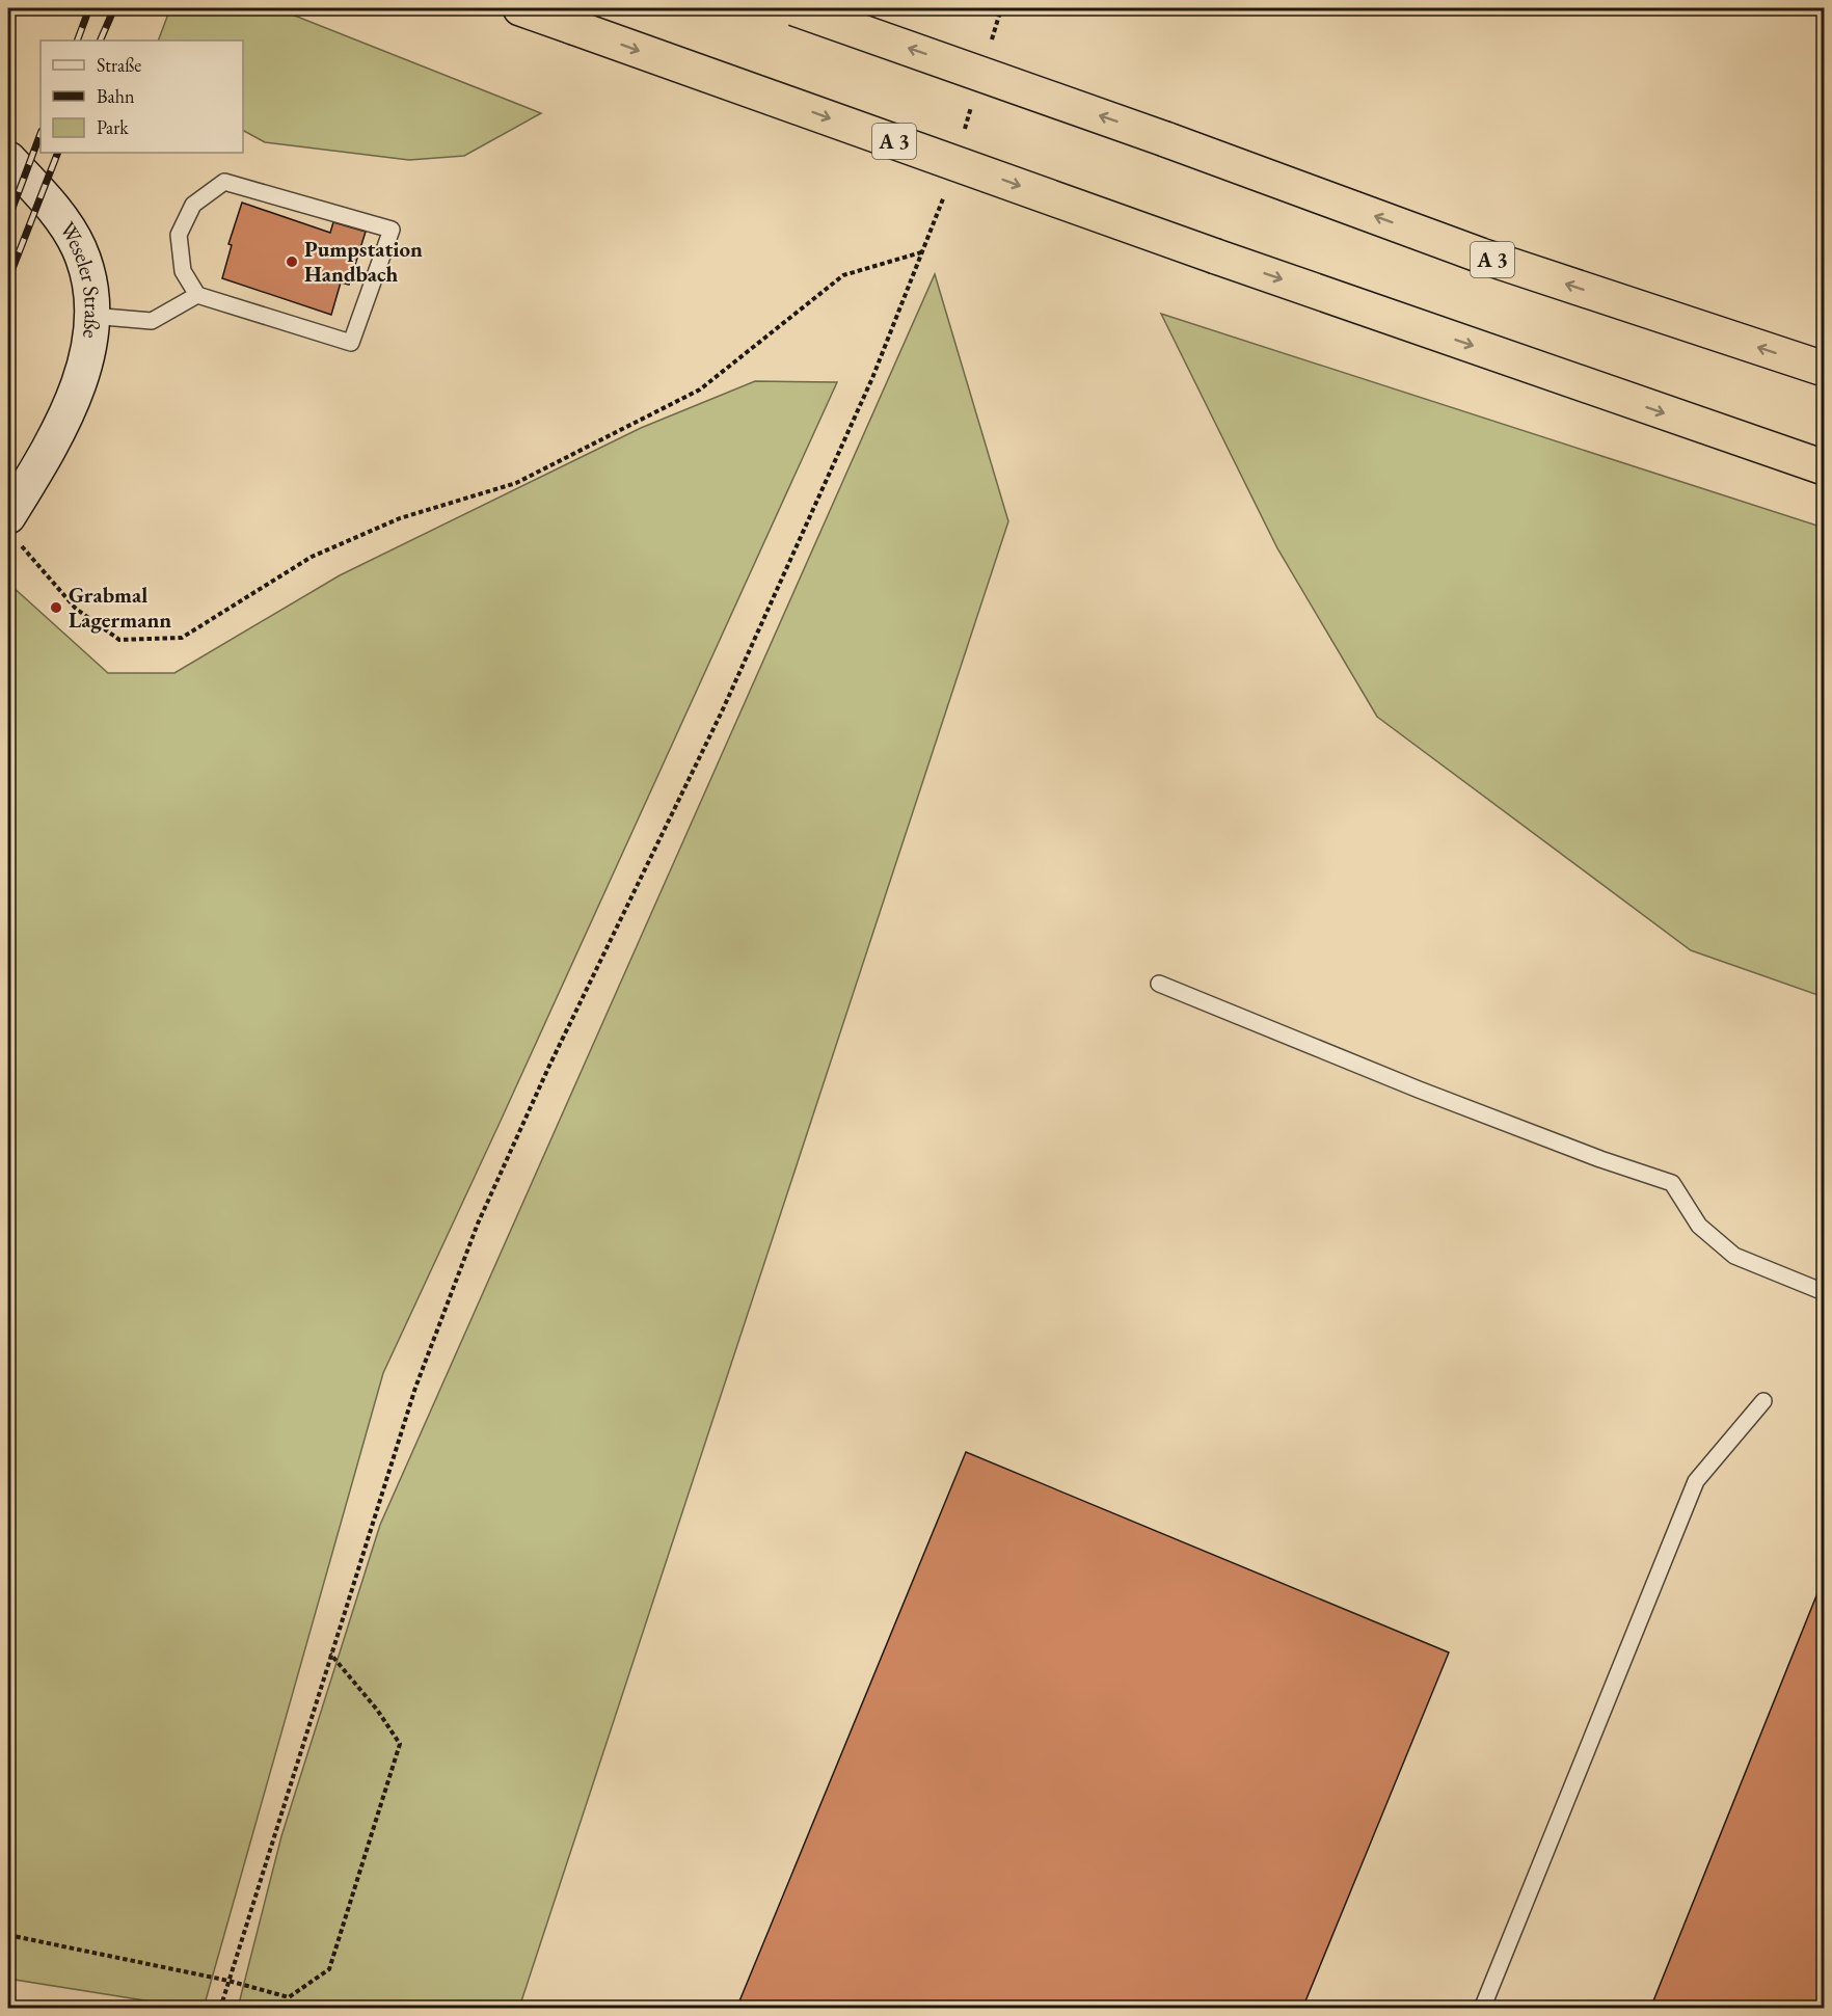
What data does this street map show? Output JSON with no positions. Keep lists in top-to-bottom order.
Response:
{
  "streets": {
    "highway": ["A 3"],
    "main road": ["Weseler Straße"]
  },
  "places": ["Pumpstation Handbach", "Grabmal Lagermann"],
  "legend": ["Straße", "Bahn", "Park"]
}
